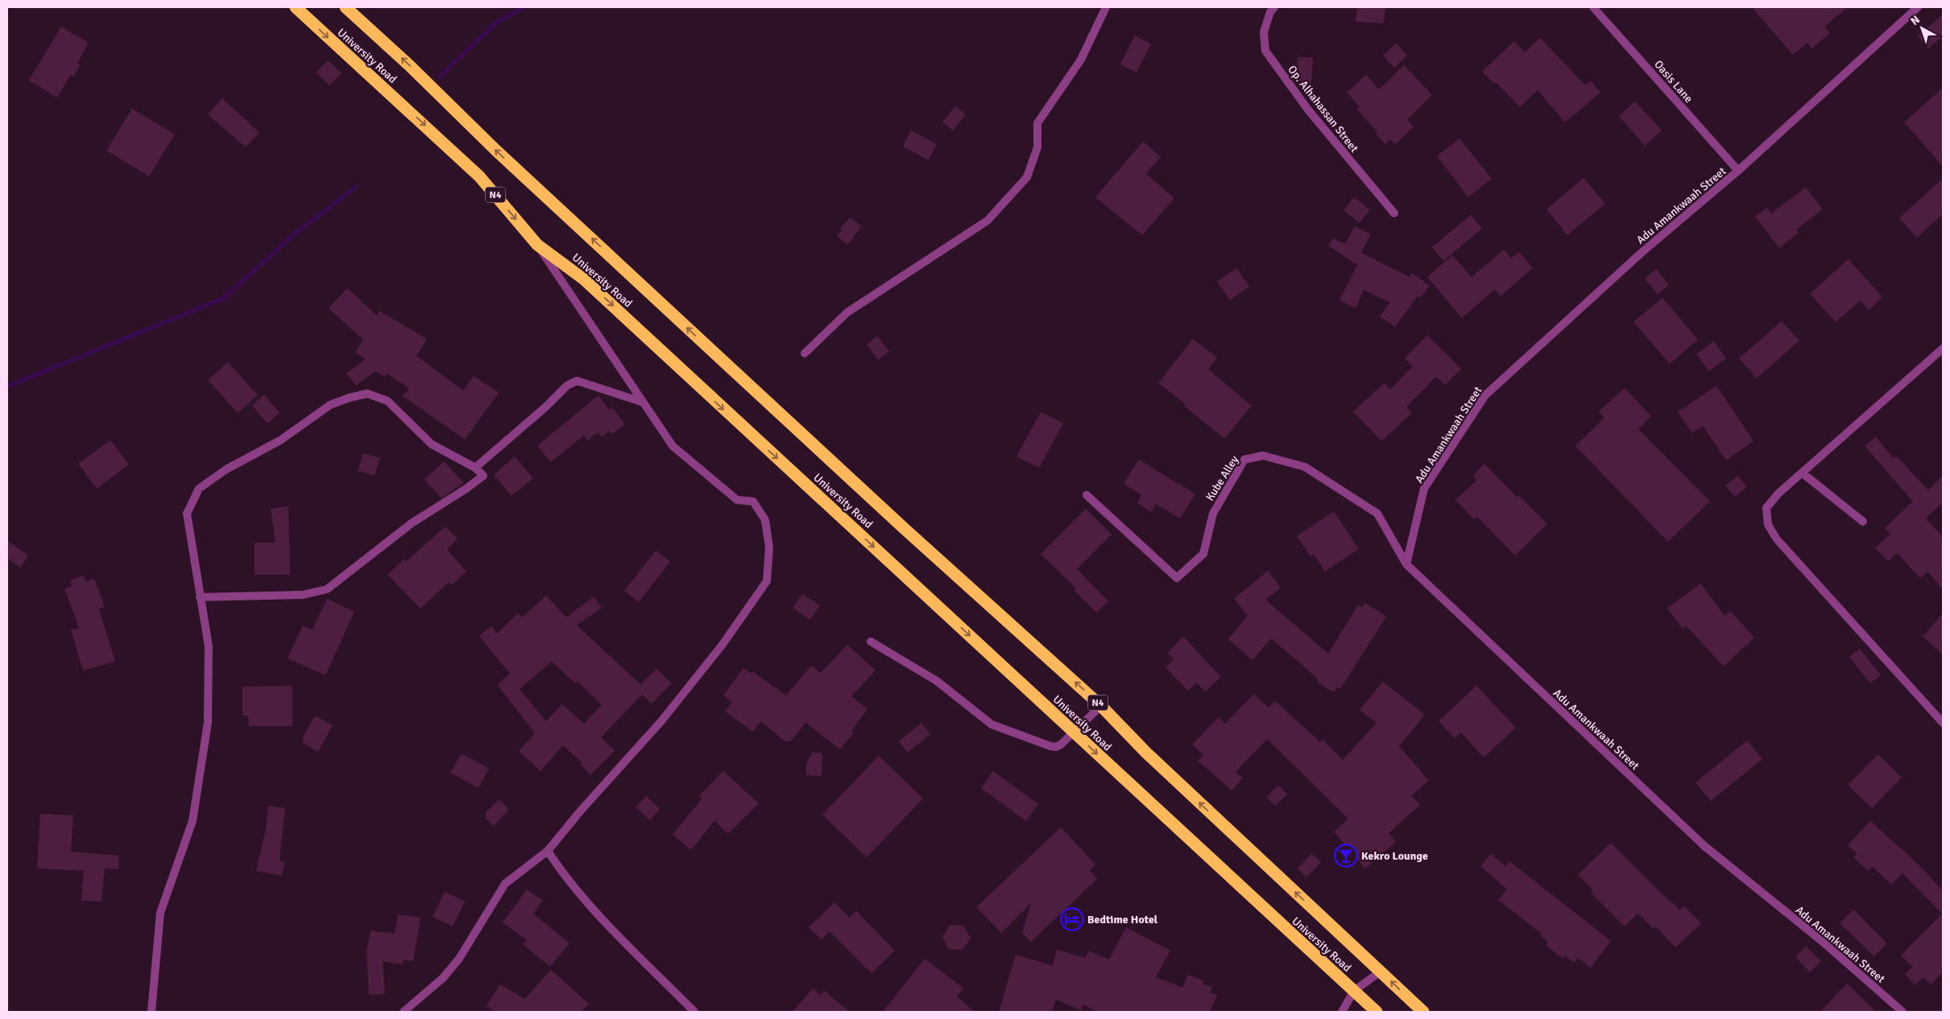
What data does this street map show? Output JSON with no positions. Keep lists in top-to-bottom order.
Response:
{
  "streets": {
    "highway": ["University Road", "N4"],
    "street": [
      "Oasis Lane",
      "Op. Alhahassan Street",
      "Adu Amankwaah Street",
      "Kube Alley"
    ]
  },
  "crossings": [
    ["Oasis Lane", "Adu Amankwaah Street"],
    ["Adu Amankwaah Street", "Kube Alley"]
  ],
  "places": {
    "bar": ["Kekro Lounge"],
    "hotel": ["Bedtime Hotel"]
  },
  "north": "top left"
}
